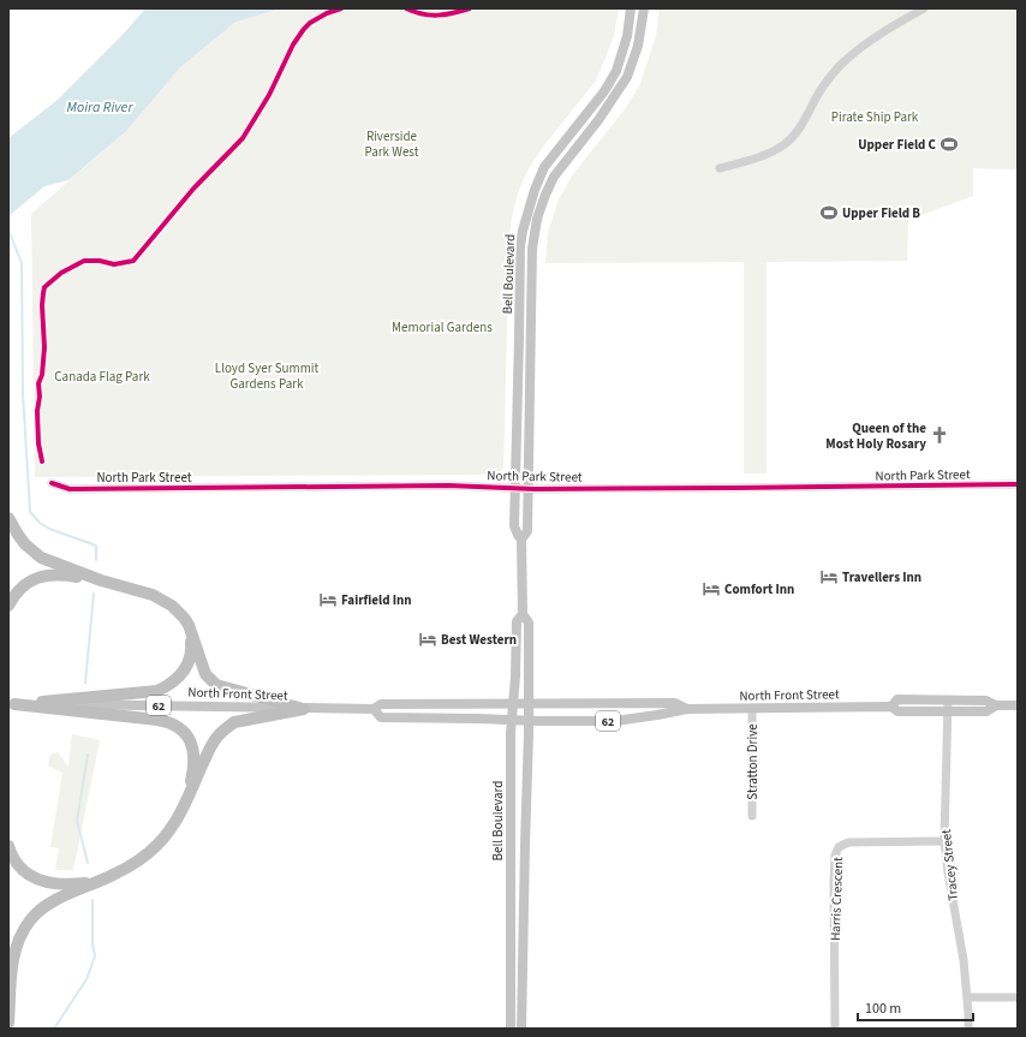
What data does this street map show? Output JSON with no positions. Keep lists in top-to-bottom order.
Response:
{
  "streets": {
    "main road": ["Bell Boulevard", "North Front Street", "62"],
    "street": [
      "North Park Street",
      "Stratton Drive",
      "Tracey Street",
      "Harris Crescent"
    ]
  },
  "crossings": [
    ["Bell Boulevard", "North Park Street"],
    ["Bell Boulevard", "North Front Street"],
    ["North Front Street", "Stratton Drive"],
    ["North Front Street", "Tracey Street"],
    ["Tracey Street", "Harris Crescent"]
  ],
  "water": ["Moira River"],
  "parks": [
    "Pirate Ship Park",
    "Riverside Park West",
    "Memorial Gardens",
    "Lloyd Syer Summit Gardens Park",
    "Canada Flag Park"
  ],
  "places": {
    "sports": ["Upper Field C", "Upper Field B"],
    "church": ["Queen of the Most Holy Rosary"],
    "hotel": [
      "Travellers Inn",
      "Comfort Inn",
      "Fairfield Inn",
      "Best Western"
    ]
  },
  "scale_bar": "100 m"
}
